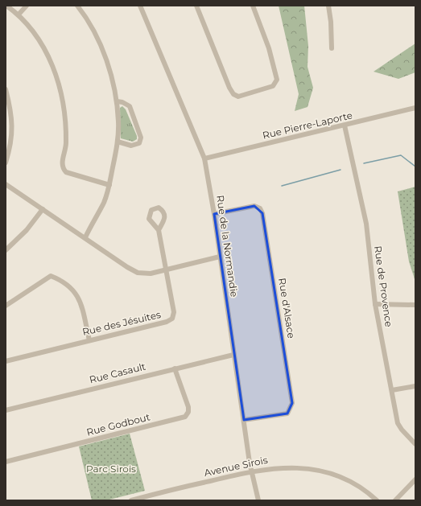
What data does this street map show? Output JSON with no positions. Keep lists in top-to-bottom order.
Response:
{
  "streets": {
    "street": [
      "Rue Pierre-Laporte",
      "Rue de la Normandie",
      "Rue de Provence",
      "Rue d'Alsace",
      "Rue des Jésuites",
      "Rue Casault",
      "Rue Godbout",
      "Avenue Sirois"
    ]
  },
  "crossings": [
    ["Rue Pierre-Laporte", "Rue de la Normandie"],
    ["Rue Pierre-Laporte", "Rue de Provence"],
    ["Rue de la Normandie", "Rue d'Alsace"],
    ["Rue de la Normandie", "Rue Casault"],
    ["Rue de la Normandie", "Avenue Sirois"],
    ["Rue Casault", "Rue Godbout"]
  ],
  "parks": ["Parc Sirois"]
}
